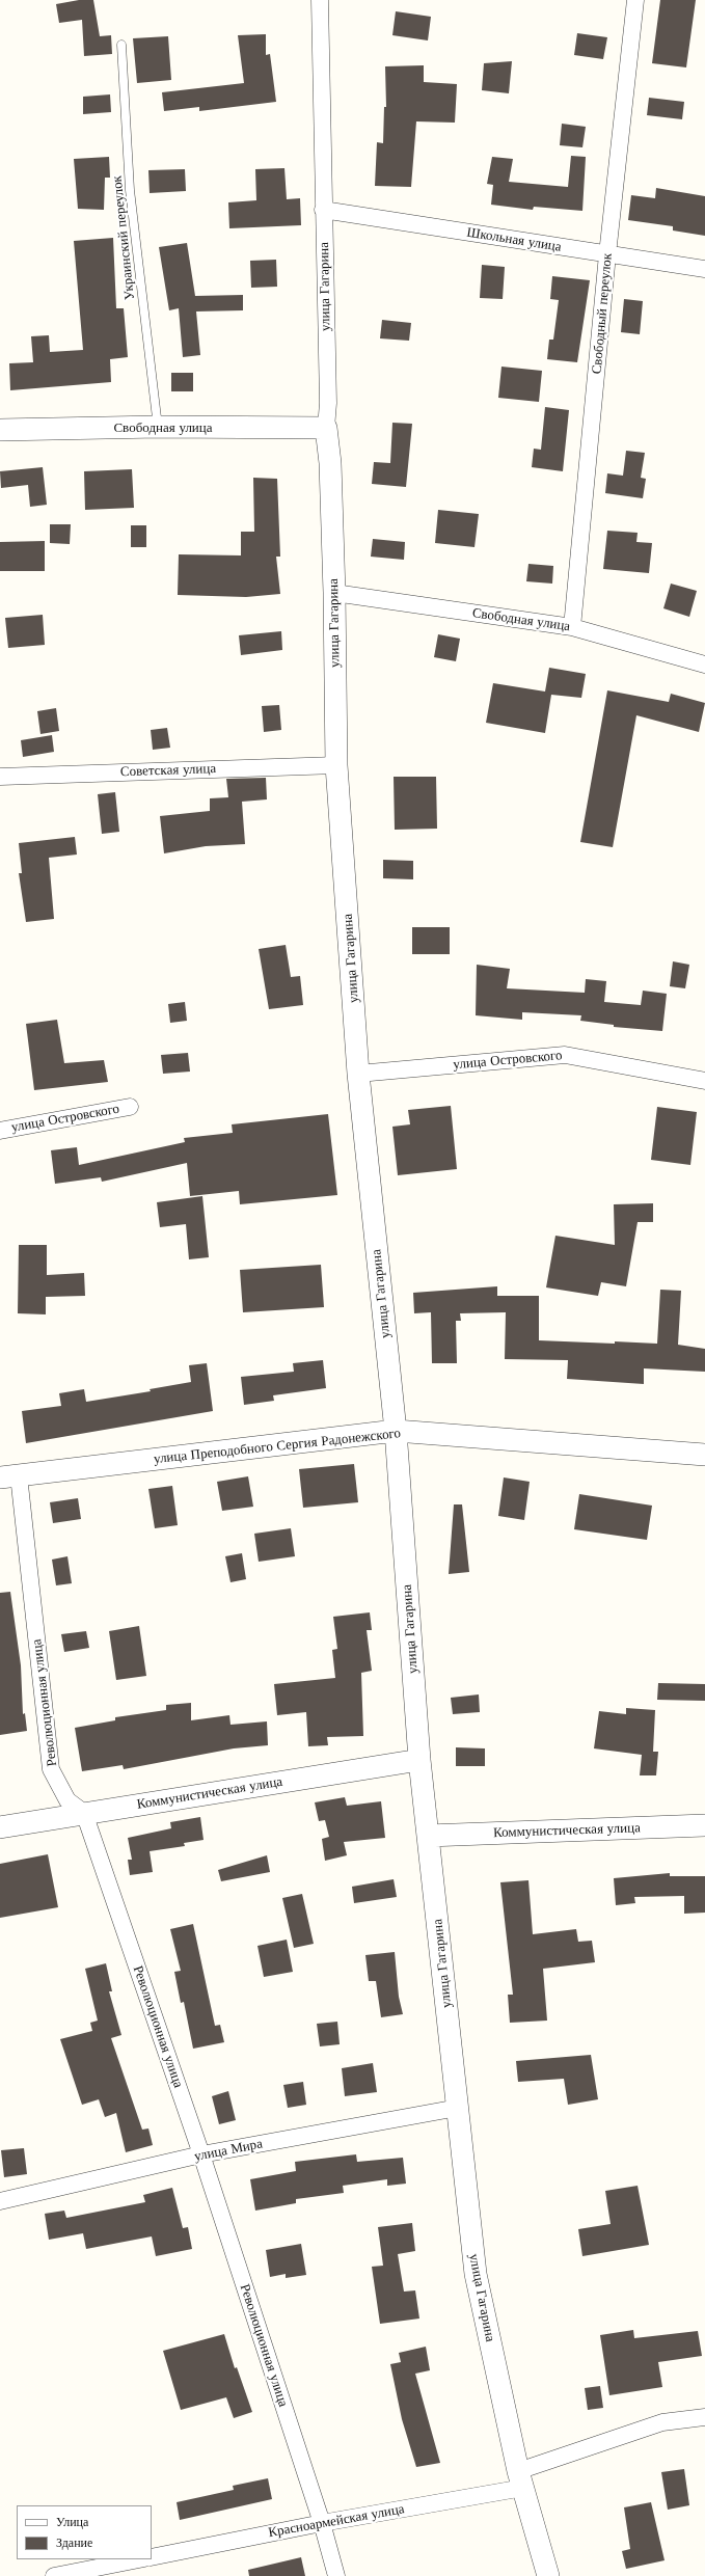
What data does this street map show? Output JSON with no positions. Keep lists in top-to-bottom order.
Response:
{
  "streets": {
    "street": [
      "Школьная улица",
      "улица Гагарина",
      "Свободный переулок",
      "Свободная улица",
      "Советская улица",
      "улица Островского",
      "улица Преподобного Сергия Радонежского",
      "Революционная улица",
      "Коммунистическая улица",
      "улица Мира",
      "Красноармейская улица"
    ],
    "lane": ["Украинский переулок"]
  },
  "crossings": [
    ["Украинский переулок", "Свободная улица"],
    ["Школьная улица", "улица Гагарина"],
    ["Школьная улица", "Свободный переулок"],
    ["улица Гагарина", "Свободная улица"],
    ["улица Гагарина", "Советская улица"],
    ["улица Гагарина", "улица Островского"],
    ["улица Гагарина", "улица Преподобного Сергия Радонежского"],
    ["улица Гагарина", "Коммунистическая улица"],
    ["улица Гагарина", "улица Мира"],
    ["улица Гагарина", "Красноармейская улица"],
    ["Свободный переулок", "Свободная улица"],
    ["улица Преподобного Сергия Радонежского", "Революционная улица"],
    ["Революционная улица", "Коммунистическая улица"],
    ["Революционная улица", "улица Мира"],
    ["Революционная улица", "Красноармейская улица"]
  ],
  "legend": ["Улица", "Здание"]
}
